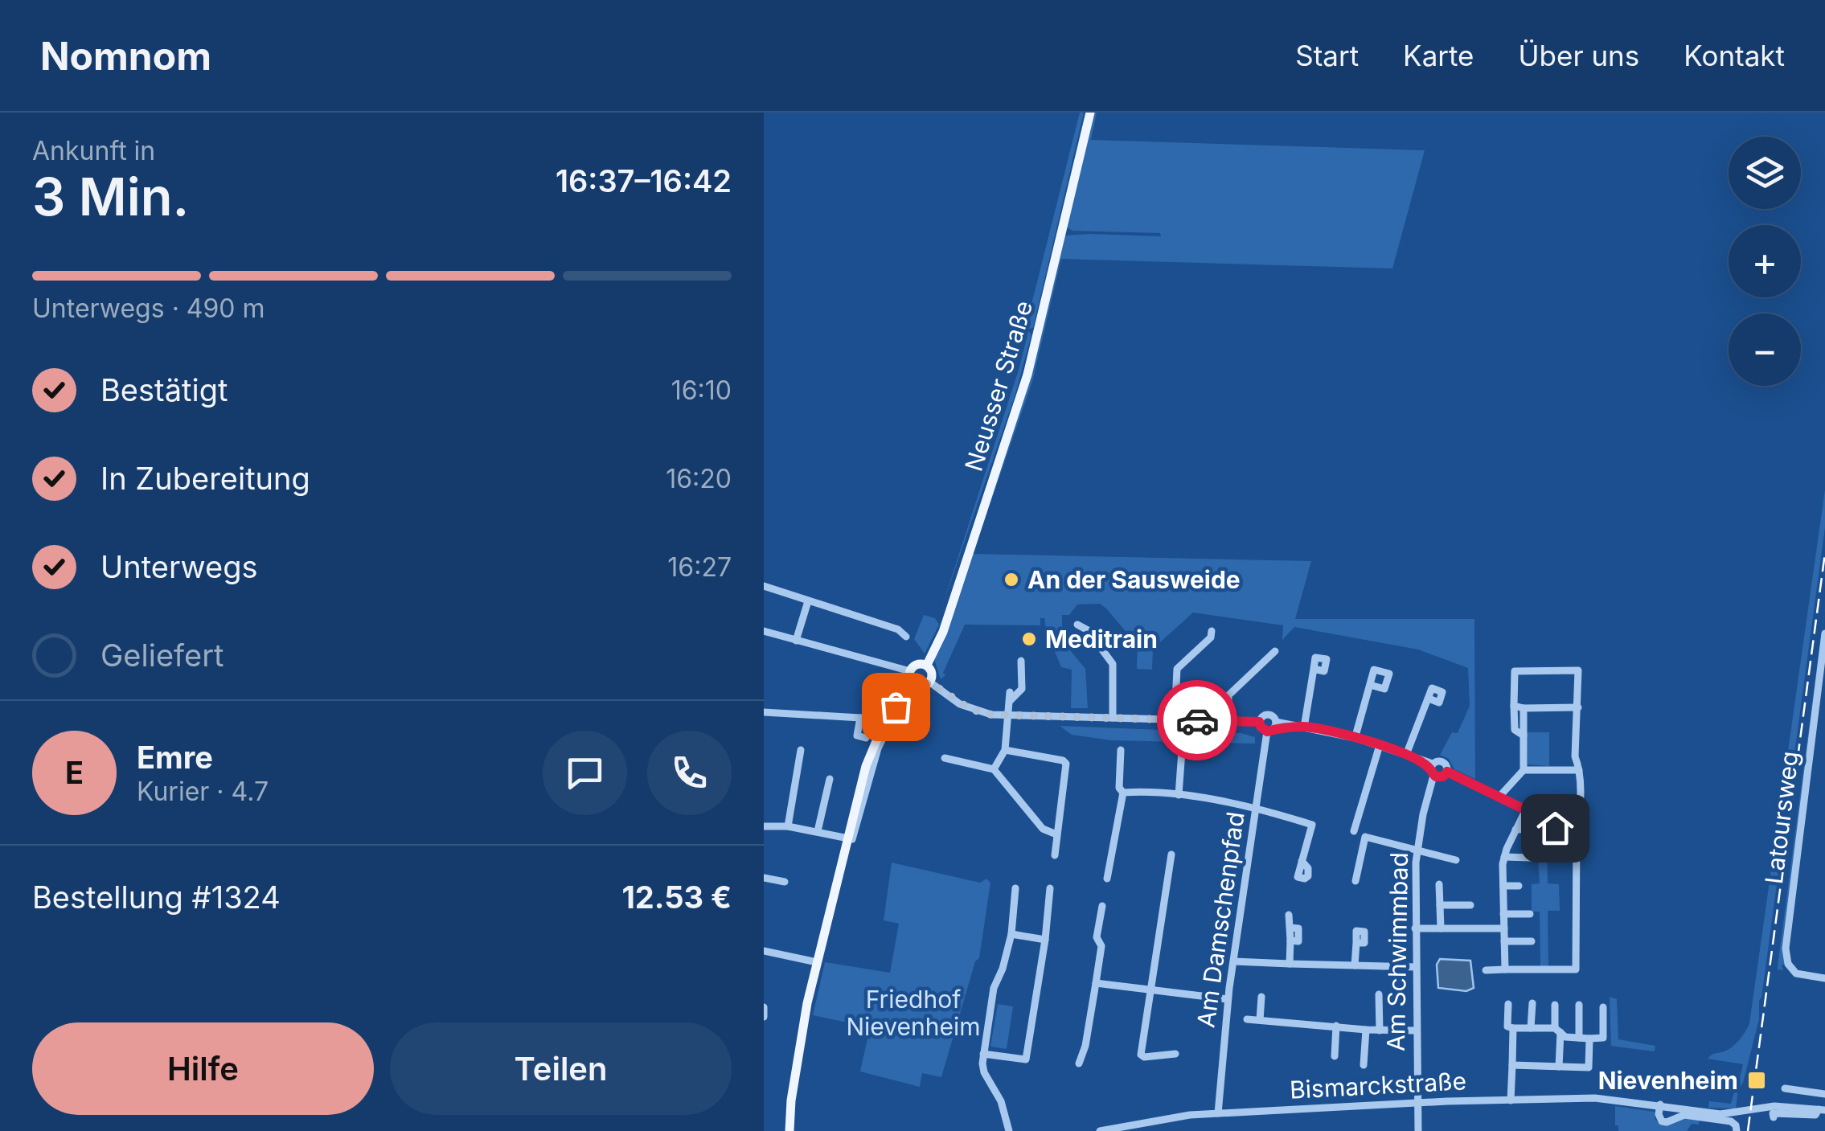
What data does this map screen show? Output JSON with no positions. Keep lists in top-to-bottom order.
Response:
{
  "streets": {
    "main road": ["Neusser Straße"],
    "street": [
      "Latoursweg",
      "Am Damschenpfad",
      "Am Schwimmbad",
      "Bismarckstraße"
    ]
  },
  "crossings": [
    ["Am Damschenpfad", "Bismarckstraße"],
    ["Am Schwimmbad", "Bismarckstraße"]
  ],
  "parks": ["Friedhof Nievenheim"],
  "places": {
    "other": ["An der Sausweide", "Meditrain"],
    "transit": ["Nievenheim"]
  },
  "page": {
    "header": "Nomnom",
    "nav": [
      "Start",
      "Karte",
      "Über uns",
      "Kontakt"
    ],
    "heading": ["3 Min.", "Ankunft in", "16:37–16:42"],
    "panel": [
      "Emre",
      "Kurier · 4.7",
      "Bestellung #1324",
      "12.53 €"
    ],
    "map_buttons": ["+", "−"],
    "bar": "Unterwegs · 490 m",
    "list": [
      ["Bestätigt", "16:10"],
      ["In Zubereitung", "16:20"],
      ["Unterwegs", "16:27"],
      "Geliefert"
    ],
    "round": "E",
    "buttons": ["Hilfe", "Teilen"]
  }
}
